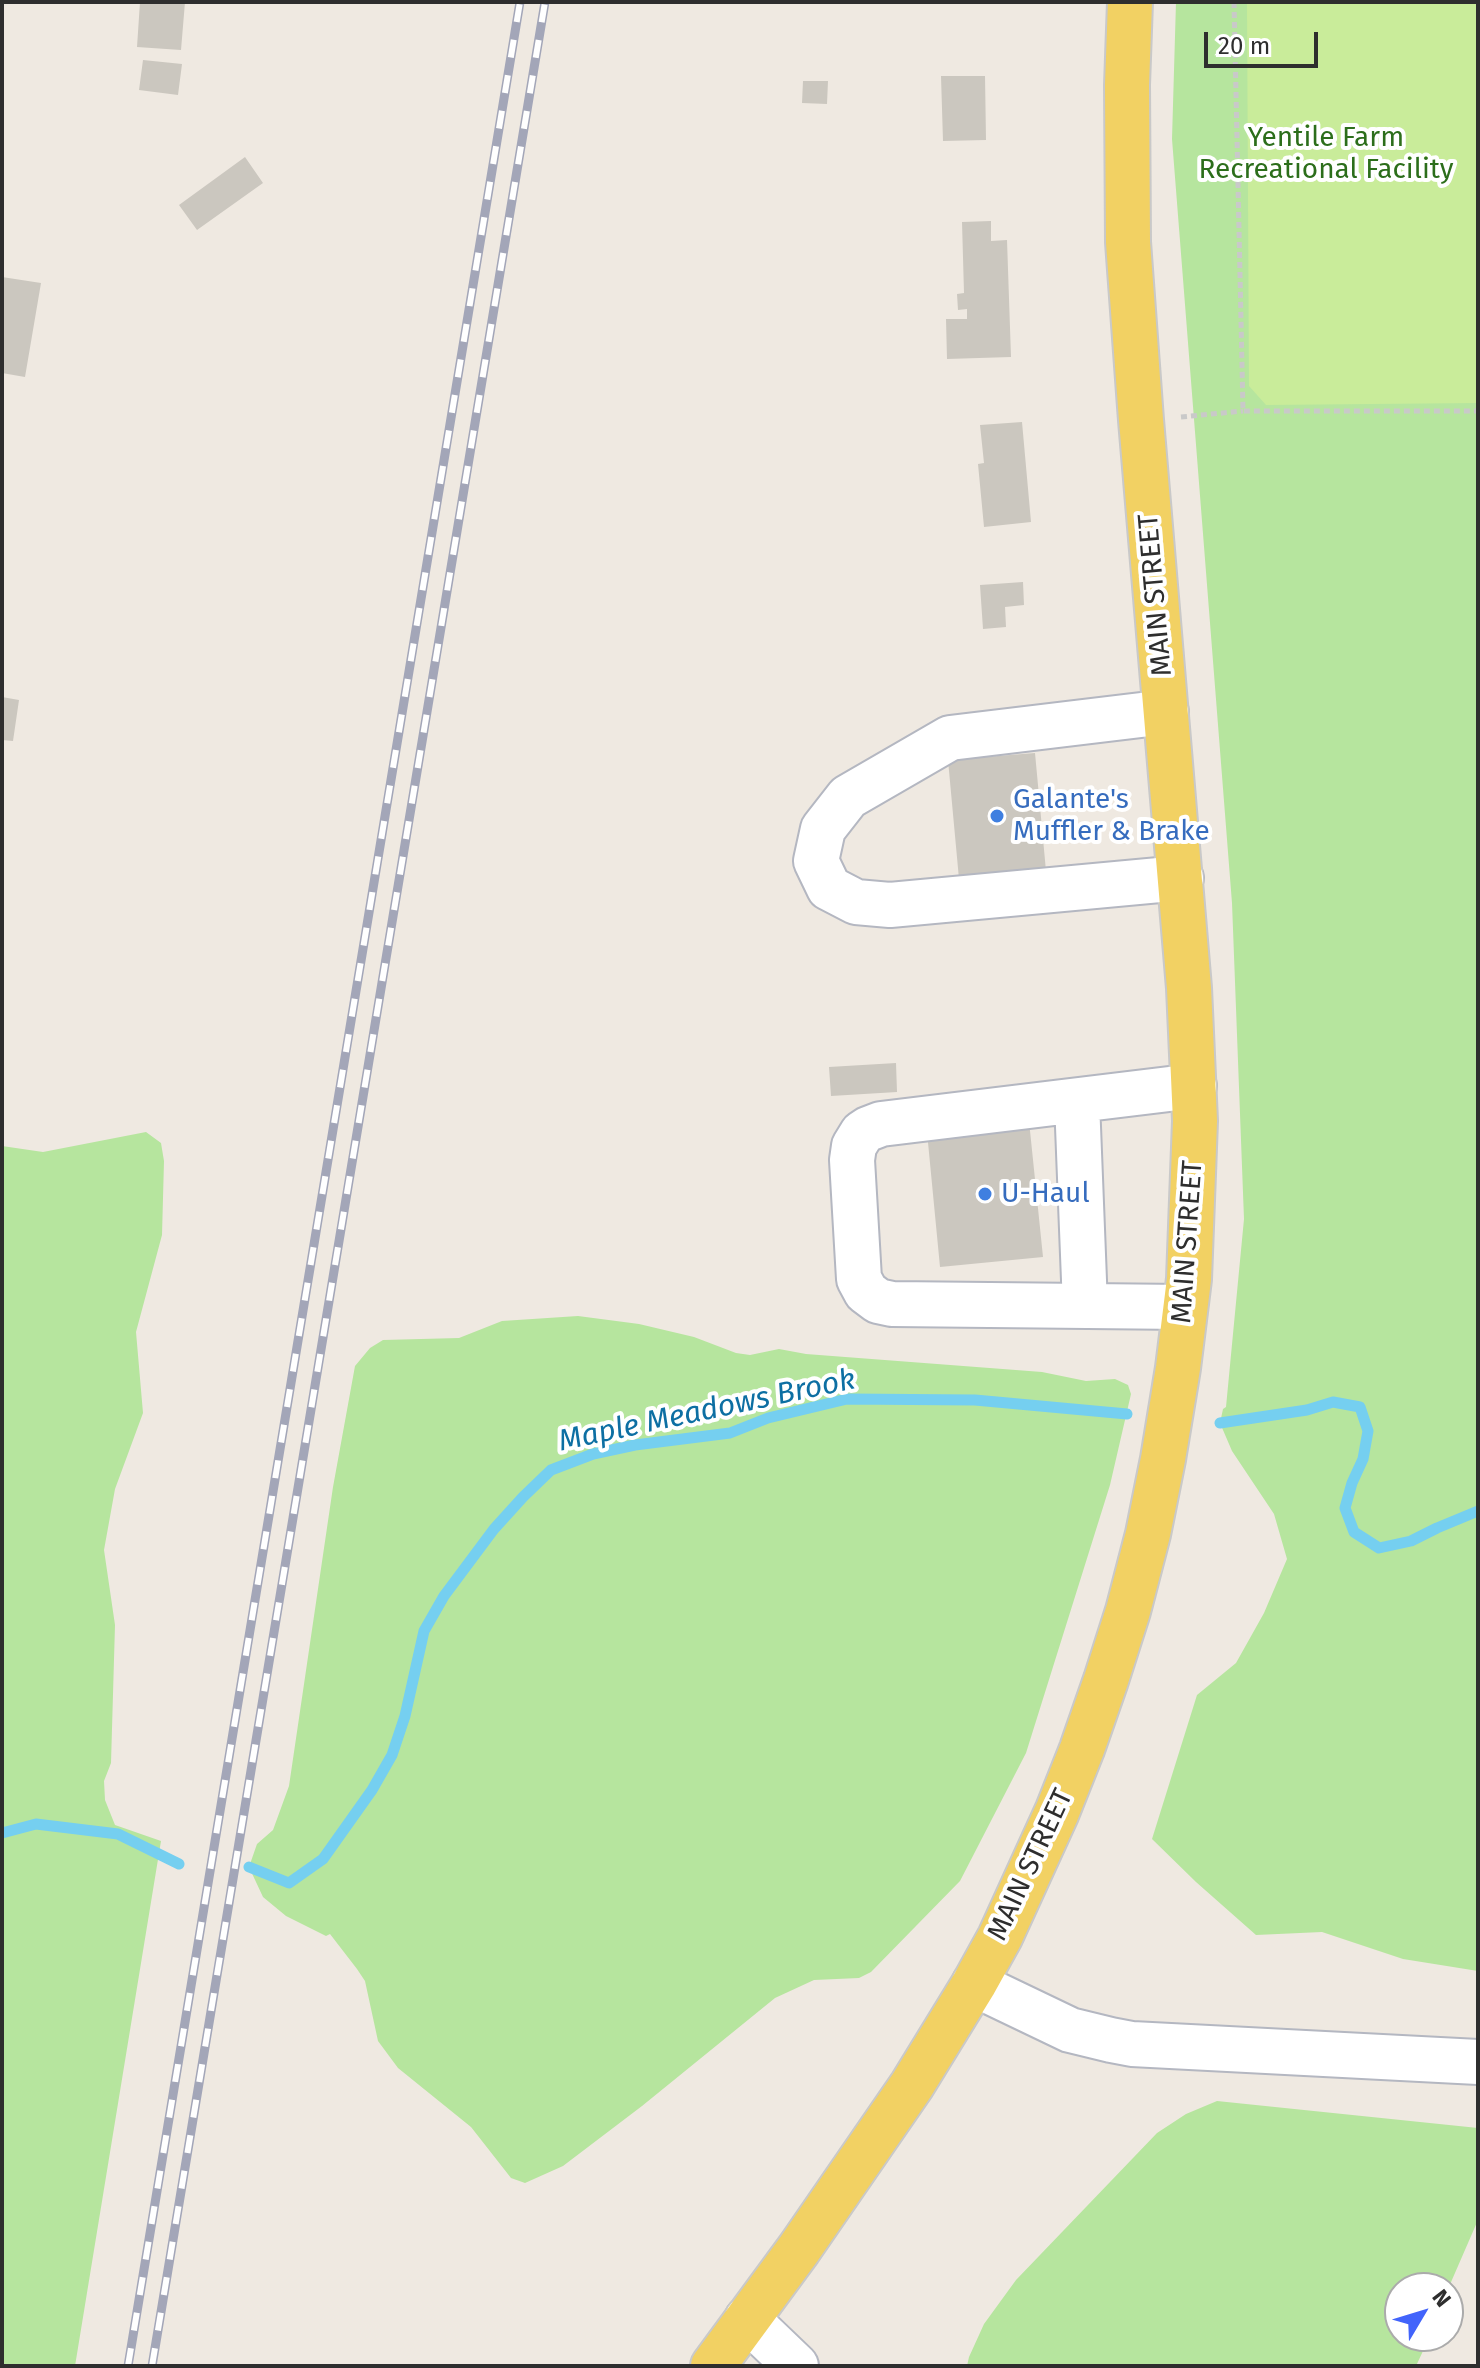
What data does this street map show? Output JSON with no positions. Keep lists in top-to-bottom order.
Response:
{
  "streets": {
    "main road": ["MAIN STREET"]
  },
  "water": ["Maple Meadows Brook"],
  "parks": ["Yentile Farm Recreational Facility"],
  "places": ["Galante's Muffler & Brake", "U-Haul"],
  "scale_bar": "20 m",
  "north": "top right"
}
